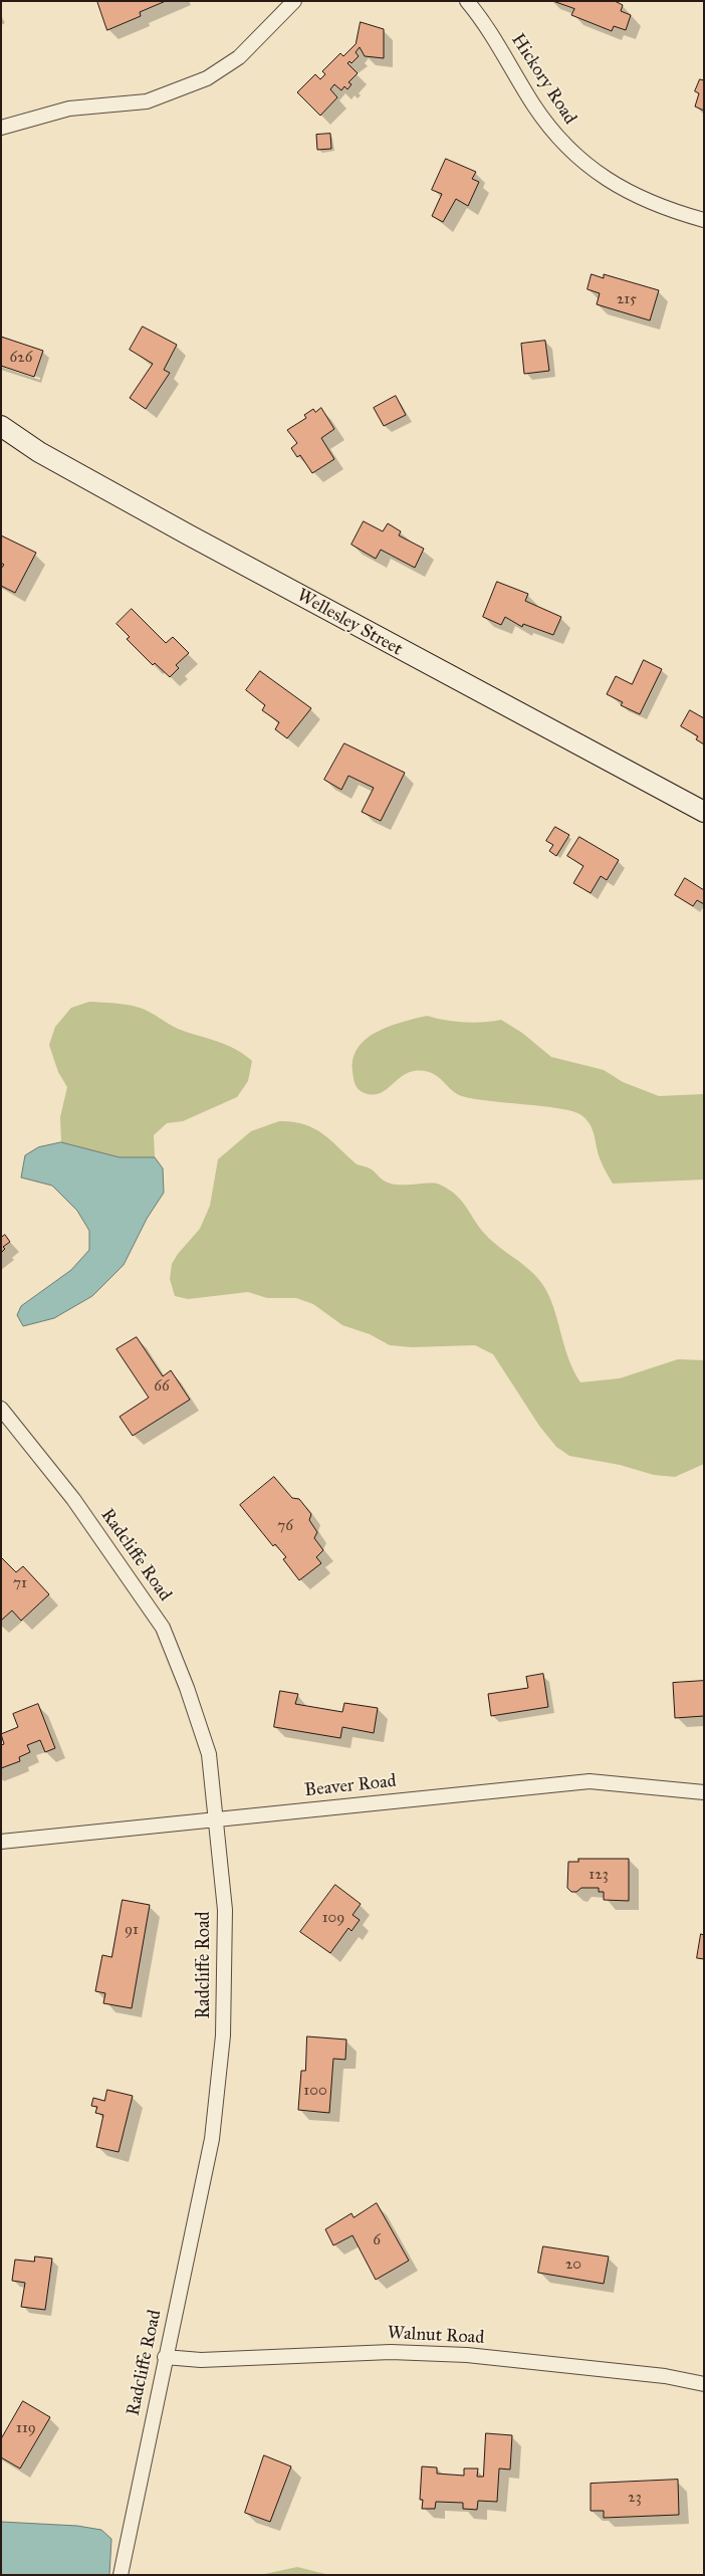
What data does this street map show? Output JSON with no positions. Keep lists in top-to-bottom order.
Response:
{
  "streets": {
    "main road": ["Wellesley Street"],
    "street": [
      "Hickory Road",
      "Radcliffe Road",
      "Beaver Road",
      "Walnut Road"
    ]
  },
  "crossings": [
    ["Radcliffe Road", "Beaver Road"],
    ["Radcliffe Road", "Walnut Road"]
  ],
  "house_numbers": [
    "215",
    "626",
    "66",
    "76",
    "71",
    "123",
    "109",
    "91",
    "100",
    "6",
    "20",
    "119",
    "23"
  ]
}
